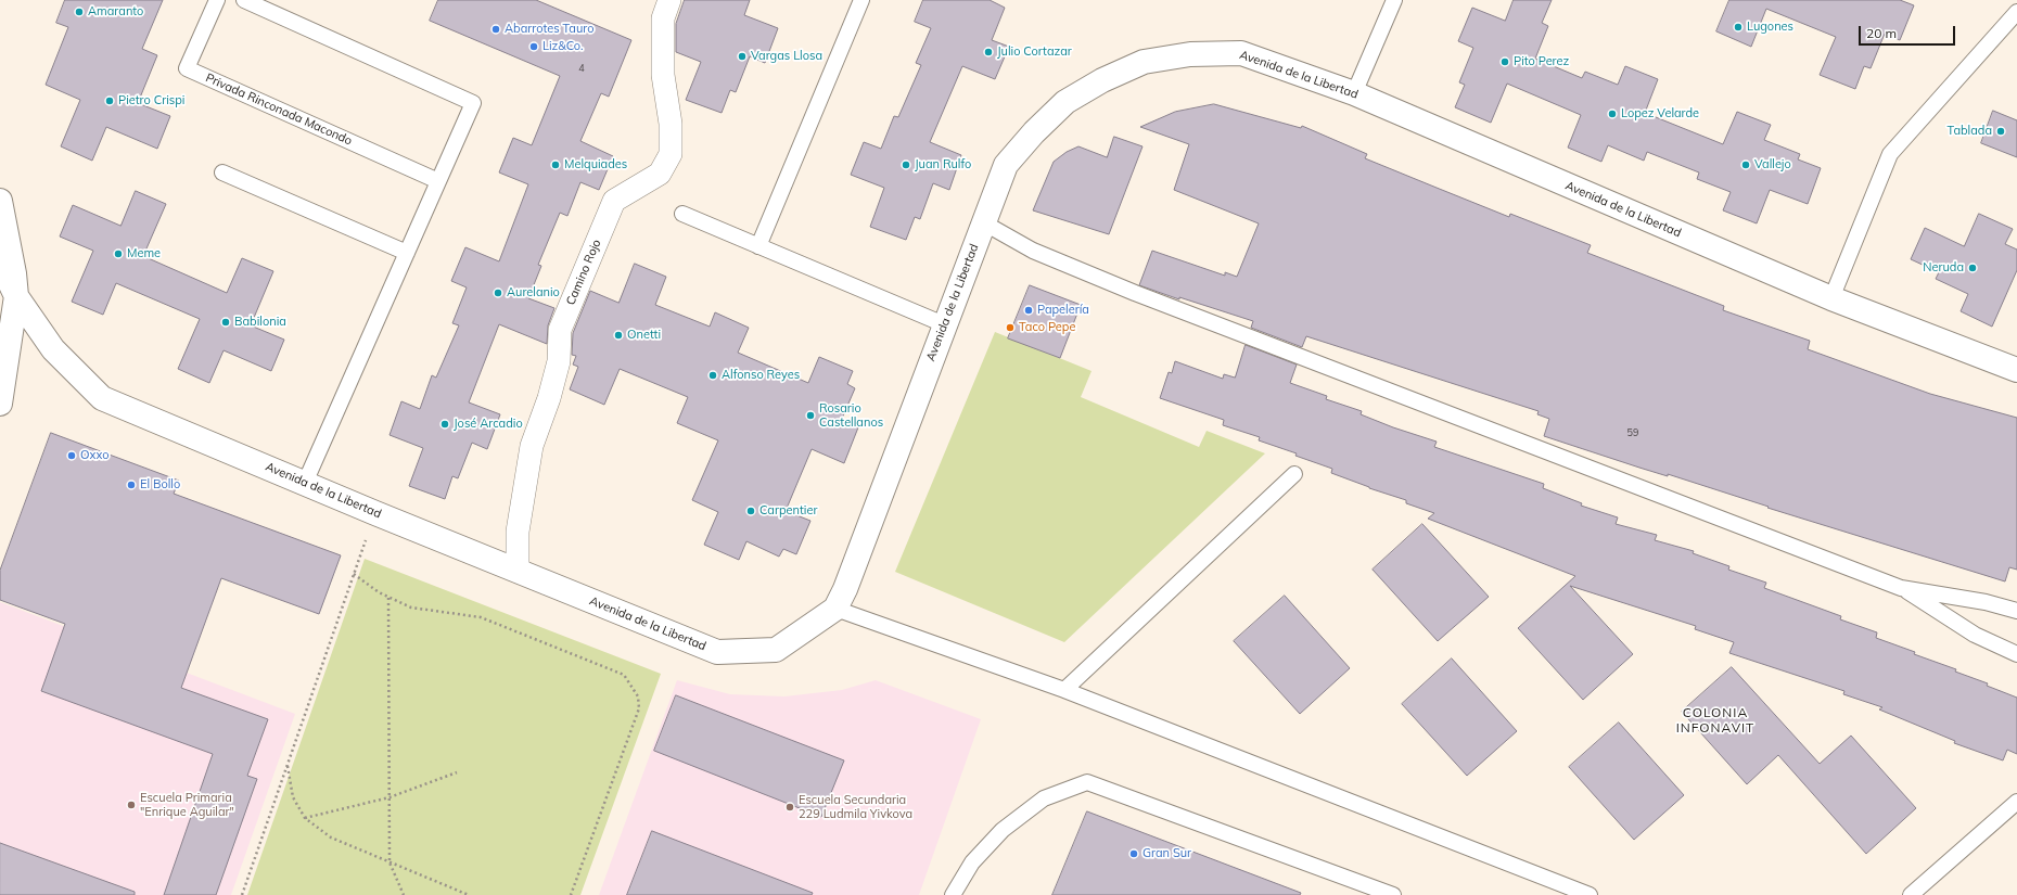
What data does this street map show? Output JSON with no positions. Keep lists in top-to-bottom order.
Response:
{
  "streets": {
    "street": ["Avenida de la Libertad", "Camino Rojo"],
    "lane": ["Privada Rinconada Macondo"]
  },
  "crossings": [
    ["Avenida de la Libertad", "Camino Rojo"]
  ],
  "districts": ["COLONIA INFONAVIT"],
  "places": [
    "Amaranto",
    "Lugones",
    "Abarrotes Tauro",
    "Liz&Co.",
    "Julio Cortazar",
    "Vargas Llosa",
    "Pito Perez",
    "Pietro Crispi",
    "Lopez Velarde",
    "Tablada",
    "Melquiades",
    "Juan Rulfo",
    "Vallejo",
    "Meme",
    "Neruda",
    "Aurelanio",
    "Papelería",
    "Babilonia",
    "Taco Pepe",
    "Onetti",
    "Alfonso Reyes",
    "Rosario Castellanos",
    "José Arcadio",
    "Oxxo",
    "El Bollo",
    "Carpentier",
    "Escuela Primaria \"Enrique Aguilar\"",
    "Escuela Secundaria 229 Ludmila Yivkova",
    "Gran Sur"
  ],
  "house_numbers": ["4", "59"],
  "scale_bar": "20 m"
}
